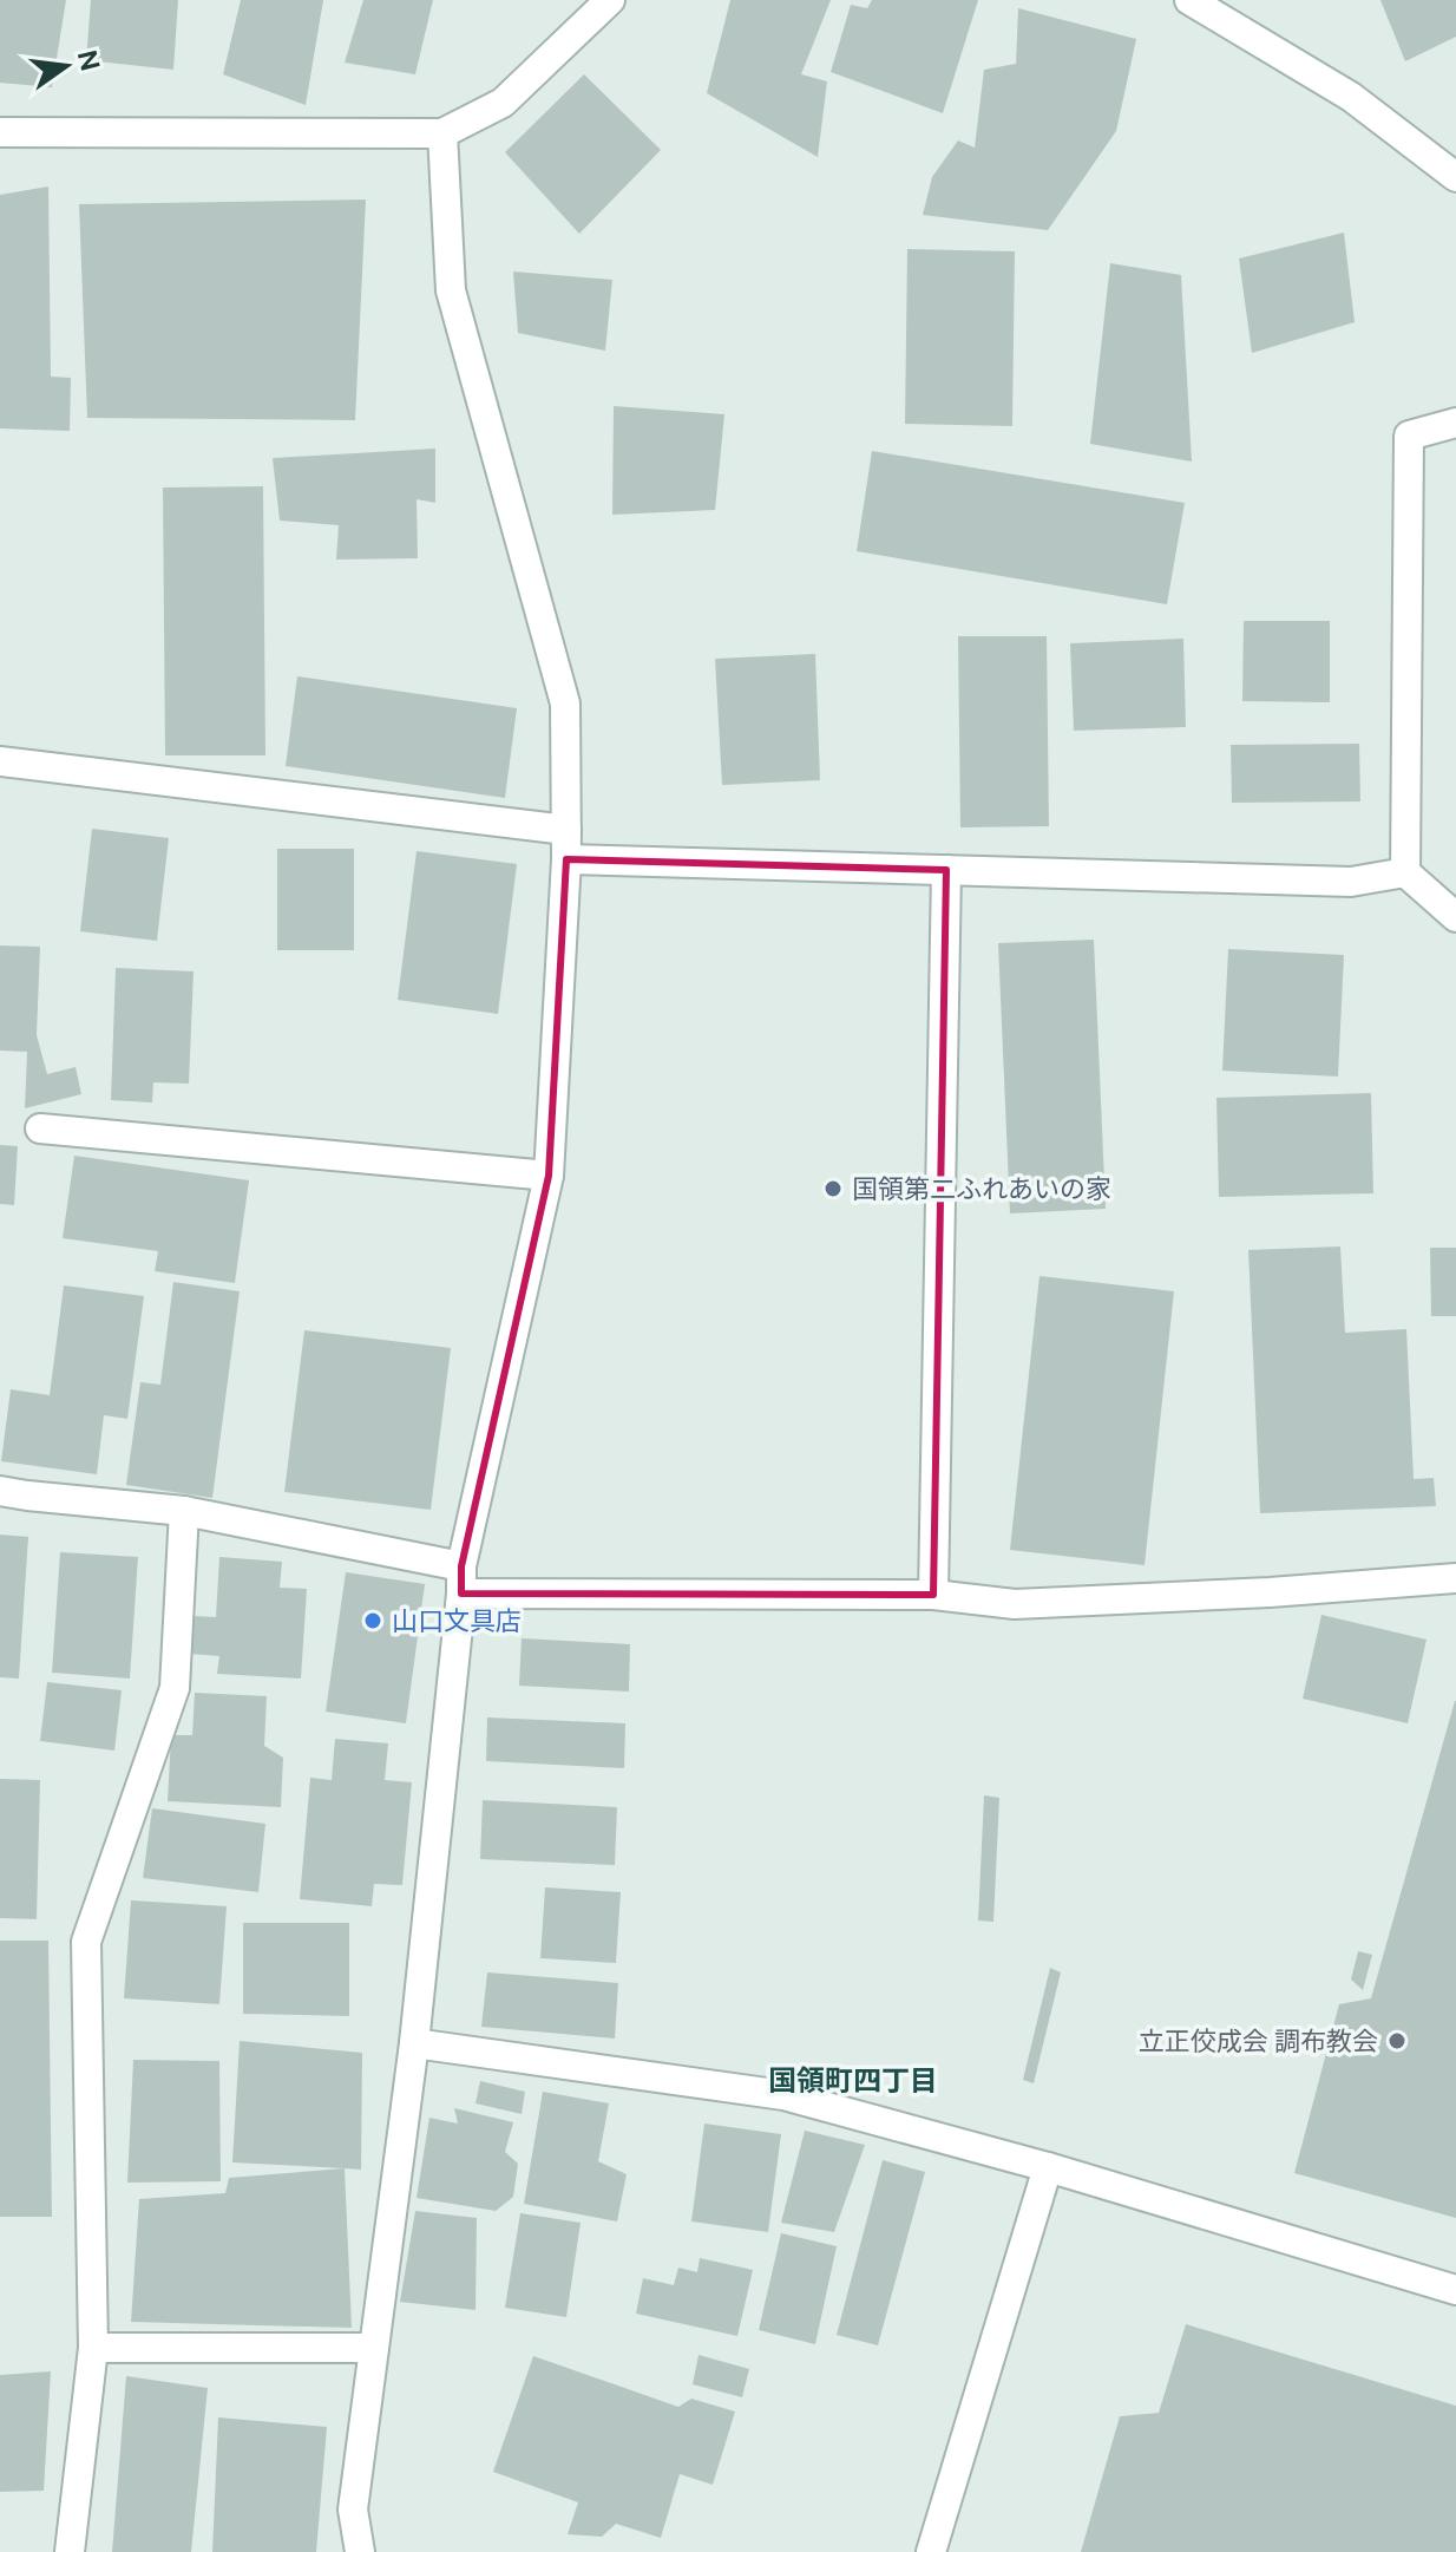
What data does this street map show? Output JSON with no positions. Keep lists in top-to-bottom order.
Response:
{
  "districts": ["国領町四丁目"],
  "places": ["国領第二ふれあいの家", "山口文具店", "立正佼成会 調布教会"],
  "north": "right"
}
